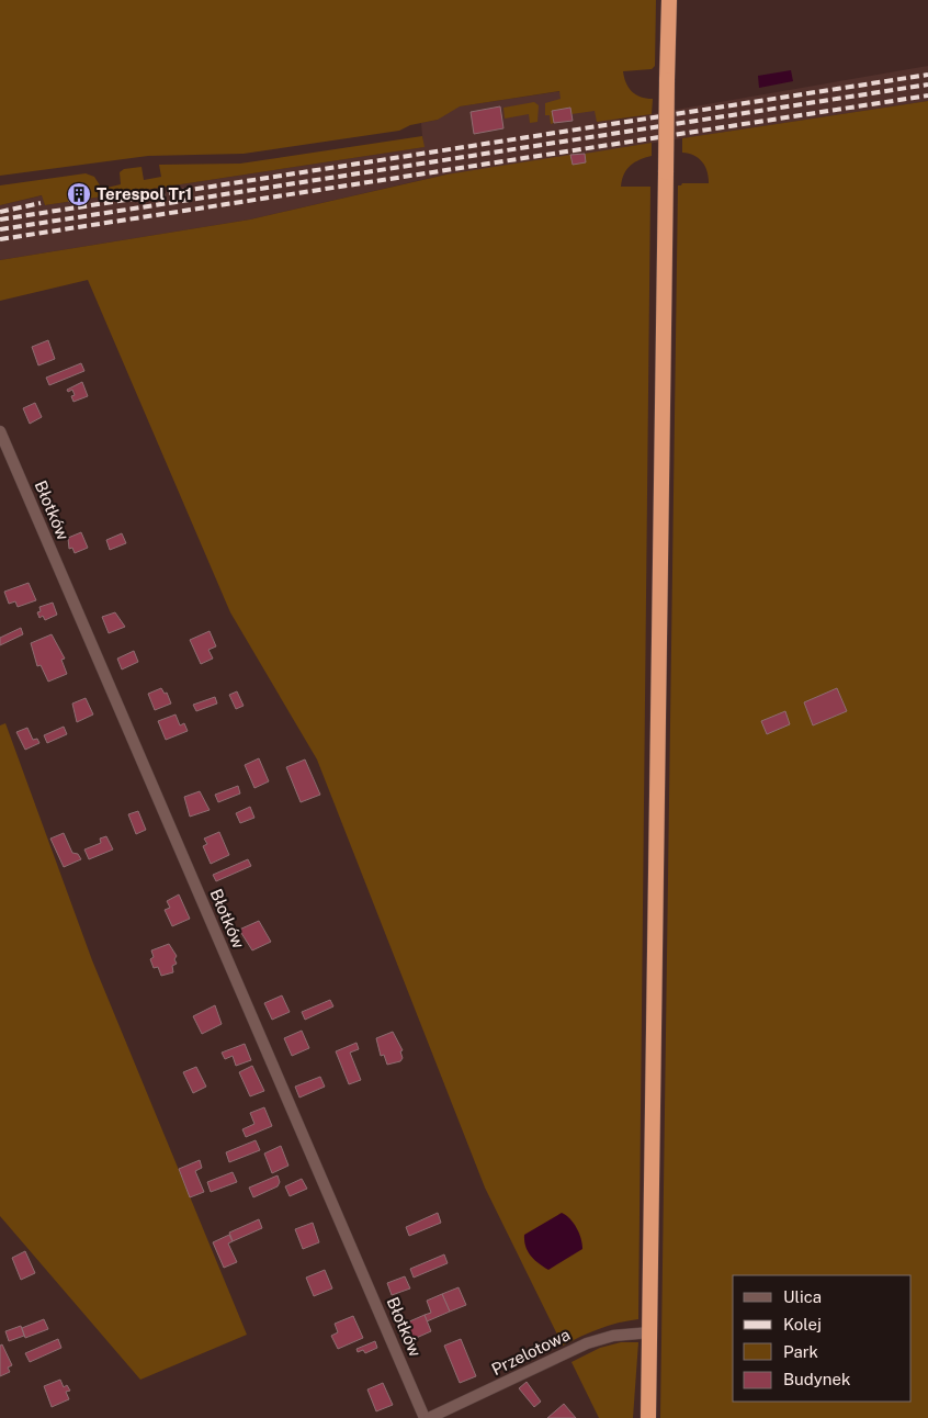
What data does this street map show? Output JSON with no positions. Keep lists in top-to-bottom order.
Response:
{
  "streets": {
    "street": ["Błotków", "Przelotowa"]
  },
  "places": {
    "building": ["Terespol Tr1"]
  },
  "legend": [
    "Ulica",
    "Kolej",
    "Park",
    "Budynek"
  ]
}
